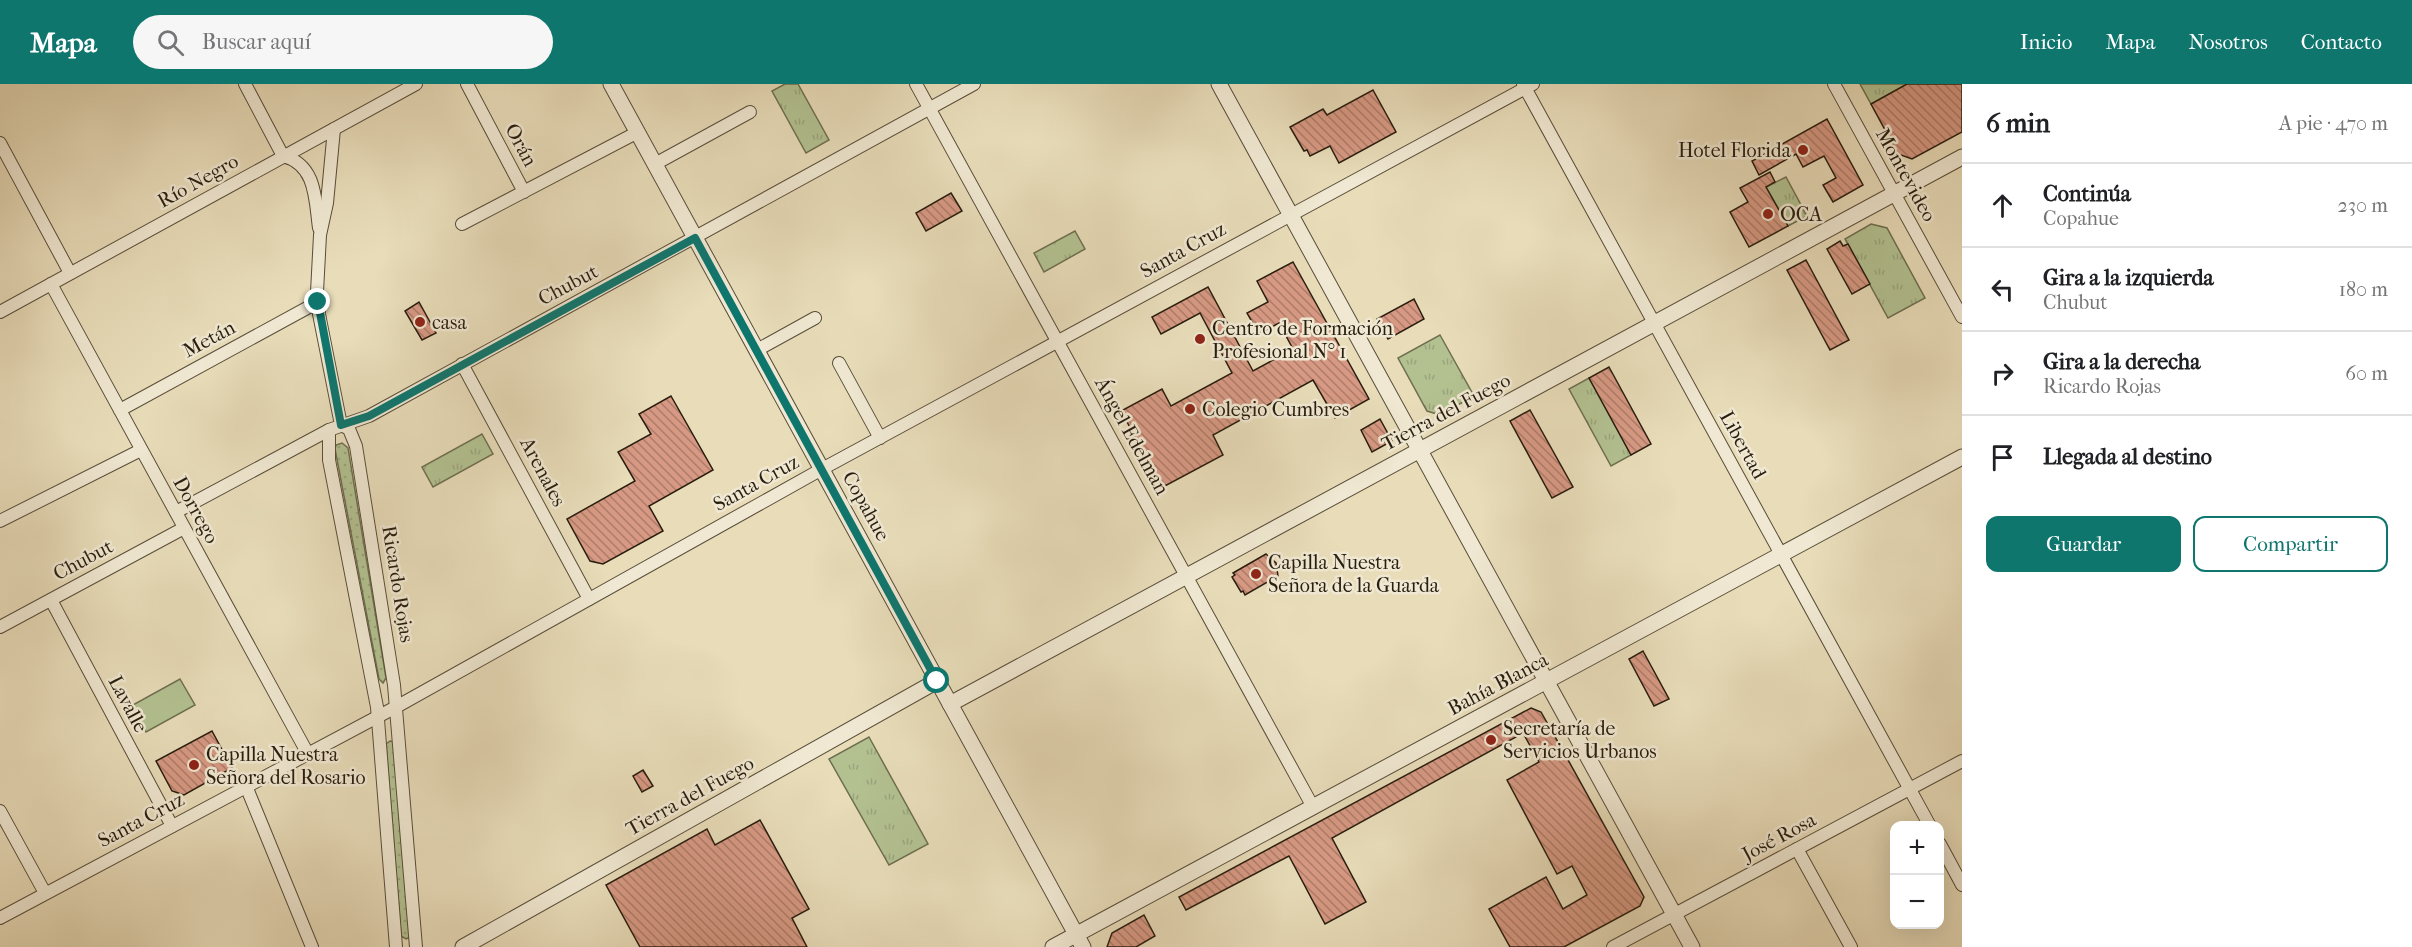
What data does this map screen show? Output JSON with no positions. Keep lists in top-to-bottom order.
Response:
{
  "streets": {
    "street": [
      "Orán",
      "Montevideo",
      "Río Negro",
      "Santa Cruz",
      "Chubut",
      "Metán",
      "Tierra del Fuego",
      "Ángel Edelman",
      "Libertad",
      "Arenales",
      "Copahue",
      "Dorrego",
      "Ricardo Rojas",
      "Bahía Blanca",
      "Lavalle",
      "José Rosa"
    ]
  },
  "crossings": [
    ["Montevideo", "Tierra del Fuego"],
    ["Río Negro", "Dorrego"],
    ["Río Negro", "Ricardo Rojas"],
    ["Santa Cruz", "Ángel Edelman"],
    ["Santa Cruz", "Libertad"],
    ["Santa Cruz", "Arenales"],
    ["Santa Cruz", "Copahue"],
    ["Santa Cruz", "Dorrego"],
    ["Santa Cruz", "Ricardo Rojas"],
    ["Santa Cruz", "Lavalle"],
    ["Chubut", "Ángel Edelman"],
    ["Chubut", "Arenales"],
    ["Chubut", "Copahue"],
    ["Chubut", "Dorrego"],
    ["Chubut", "Ricardo Rojas"],
    ["Chubut", "Lavalle"],
    ["Metán", "Dorrego"],
    ["Metán", "Ricardo Rojas"],
    ["Tierra del Fuego", "Ángel Edelman"],
    ["Tierra del Fuego", "Libertad"],
    ["Tierra del Fuego", "Copahue"],
    ["Ángel Edelman", "Bahía Blanca"],
    ["Libertad", "Bahía Blanca"],
    ["Libertad", "José Rosa"],
    ["Copahue", "Bahía Blanca"]
  ],
  "places": [
    "Hotel Florida",
    "OCA",
    "casa",
    "Centro de Formación Profesional N° 1",
    "Colegio Cumbres",
    "Capilla Nuestra Señora de la Guarda",
    "Secretaría de Servicios Urbanos",
    "Capilla Nuestra Señora del Rosario"
  ],
  "page": {
    "header": "Mapa",
    "search": "Buscar aquí",
    "nav": [
      "Inicio",
      "Mapa",
      "Nosotros",
      "Contacto"
    ],
    "heading": ["6 min", "A pie · 470 m"],
    "list": [
      ["Continúa", "Copahue", "230 m"],
      ["Gira a la izquierda", "Chubut", "180 m"],
      ["Gira a la derecha", "Ricardo Rojas", "60 m"],
      "Llegada al destino"
    ],
    "buttons": ["Guardar", "Compartir"],
    "map_buttons": ["+", "−"]
  }
}
